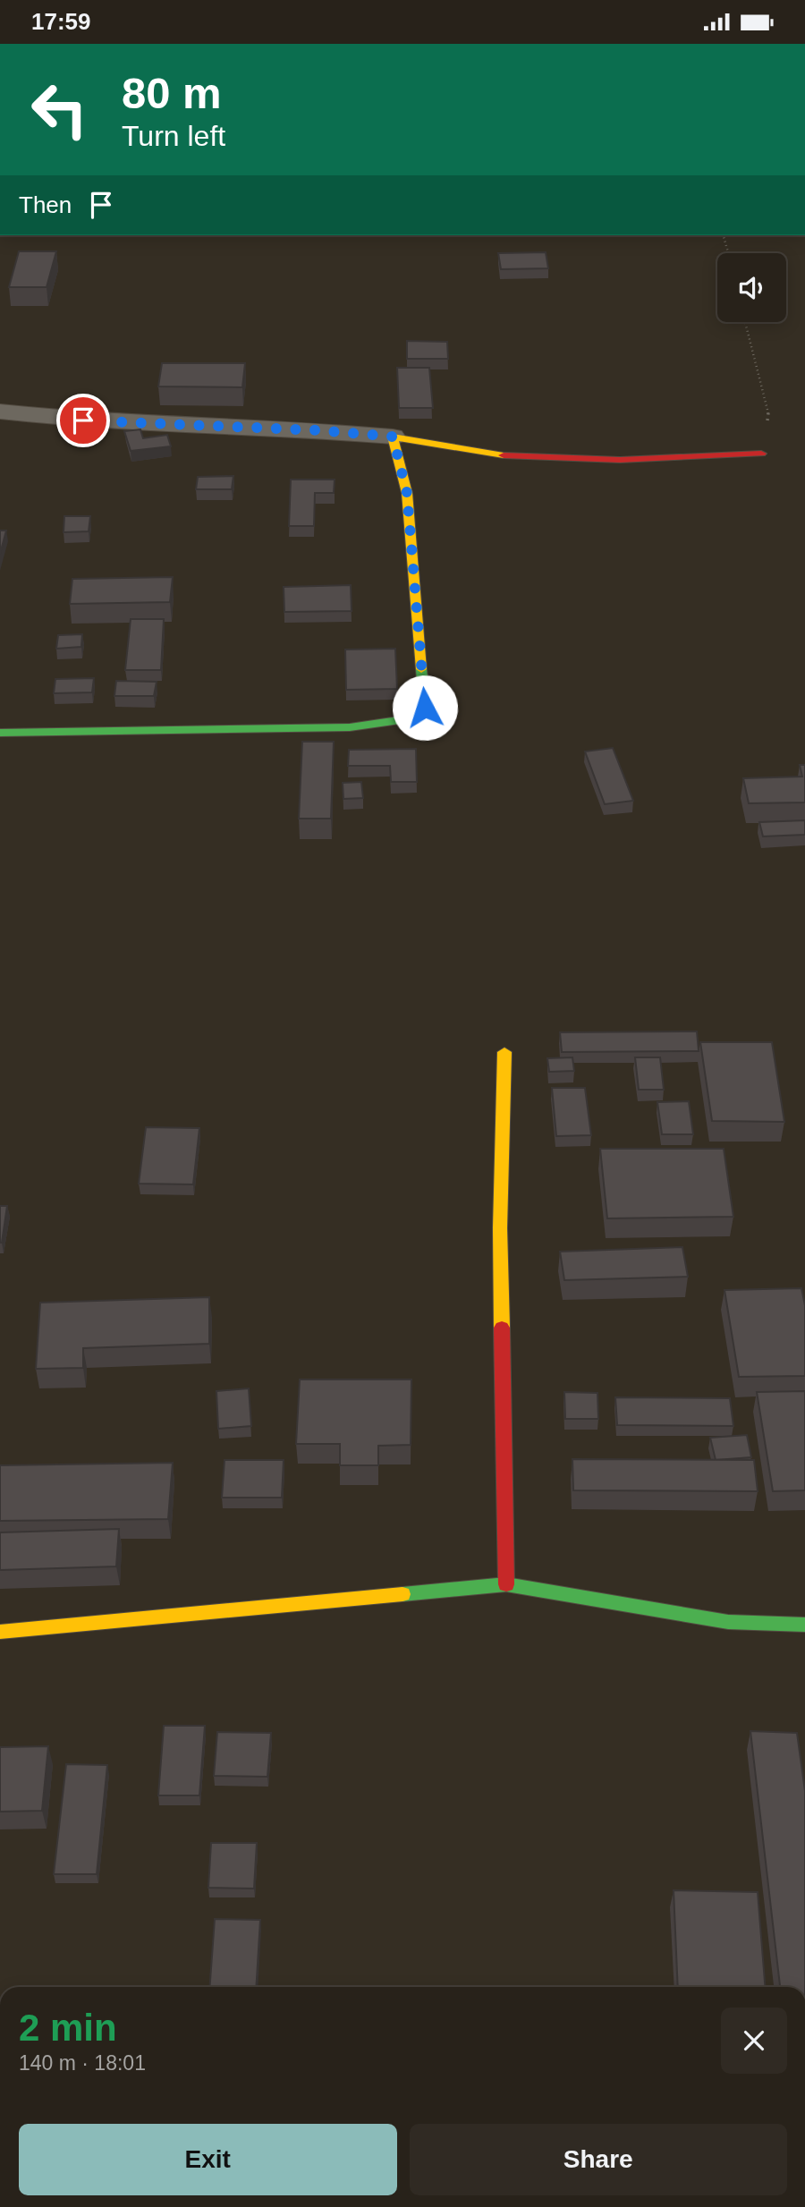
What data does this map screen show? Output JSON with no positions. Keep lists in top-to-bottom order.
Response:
{
  "page": {
    "status": "17:59",
    "turn": ["80 m", "Turn left"],
    "then": "Then",
    "heading": ["2 min", "140 m · 18:01"],
    "buttons": ["Exit", "Share"]
  }
}
